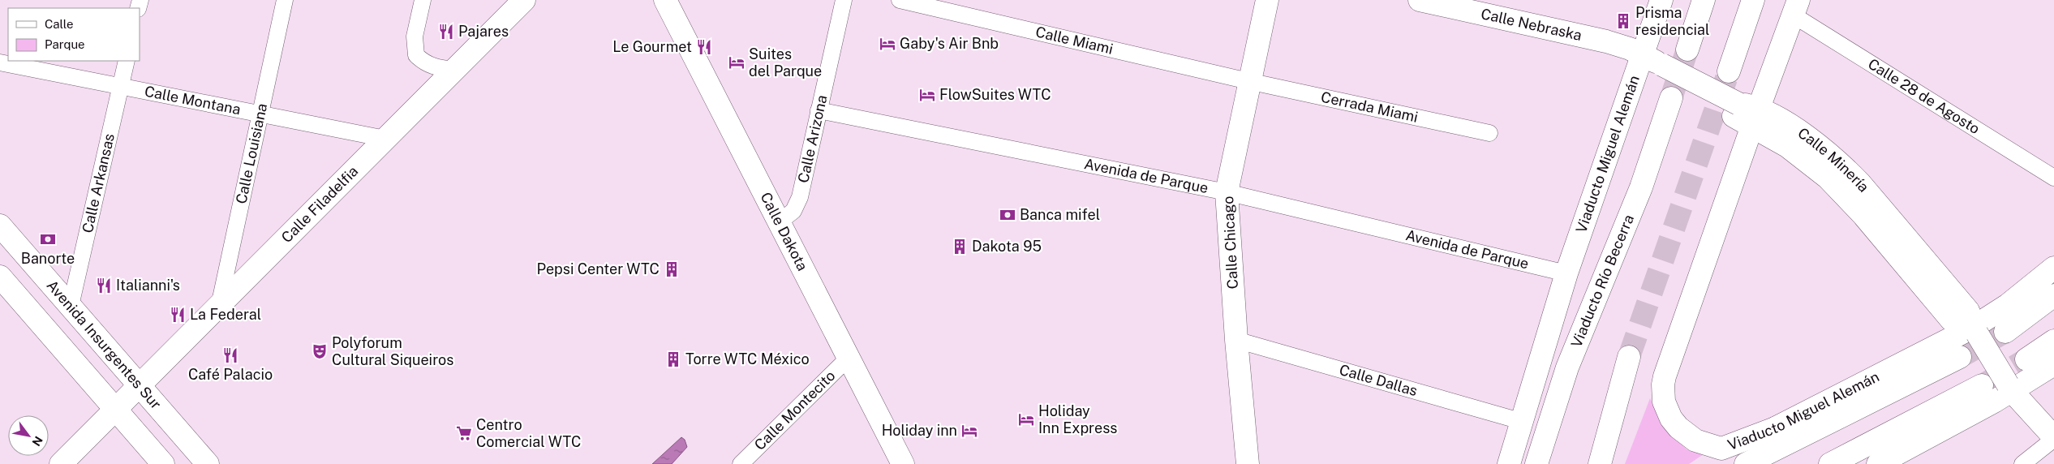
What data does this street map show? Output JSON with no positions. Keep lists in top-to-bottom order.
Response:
{
  "streets": {
    "main road": [
      "Calle Nebraska",
      "Viaducto Miguel Alemán",
      "Calle Minería",
      "Calle Filadelfia",
      "Calle Dakota",
      "Calle Chicago",
      "Viaducto Río Becerra",
      "Avenida Insurgentes Sur"
    ],
    "street": [
      "Calle Miami",
      "Calle 28 de Agosto",
      "Calle Montana",
      "Cerrada Miami",
      "Calle Arizona",
      "Calle Louisiana",
      "Avenida de Parque",
      "Calle Arkansas",
      "Calle Dallas",
      "Calle Montecito"
    ]
  },
  "crossings": [
    ["Calle Nebraska", "Viaducto Miguel Alemán"],
    ["Calle Nebraska", "Calle Minería"],
    ["Calle Miami", "Cerrada Miami"],
    ["Calle Miami", "Calle Chicago"],
    ["Calle Montana", "Calle Louisiana"],
    ["Calle Montana", "Calle Arkansas"],
    ["Calle Montana", "Calle Filadelfia"],
    ["Cerrada Miami", "Calle Chicago"],
    ["Calle Arizona", "Avenida de Parque"],
    ["Calle Arizona", "Calle Dakota"],
    ["Calle Louisiana", "Calle Filadelfia"],
    ["Viaducto Miguel Alemán", "Calle Minería"],
    ["Viaducto Miguel Alemán", "Avenida de Parque"],
    ["Viaducto Miguel Alemán", "Calle Dallas"],
    ["Avenida de Parque", "Calle Chicago"],
    ["Calle Arkansas", "Avenida Insurgentes Sur"],
    ["Calle Filadelfia", "Avenida Insurgentes Sur"],
    ["Calle Dakota", "Calle Montecito"],
    ["Calle Chicago", "Calle Dallas"]
  ],
  "places": {
    "building": [
      "Prisma residencial",
      "Dakota 95",
      "Pepsi Center WTC",
      "Torre WTC México"
    ],
    "restaurant": [
      "Pajares",
      "Le Gourmet",
      "Italianni's",
      "La Federal",
      "Café Palacio"
    ],
    "hotel": [
      "Gaby's Air Bnb",
      "Suites del Parque",
      "FlowSuites WTC",
      "Holiday Inn Express",
      "Holiday inn"
    ],
    "bank": ["Banca mifel", "Banorte"],
    "theatre": ["Polyforum Cultural Siqueiros"],
    "supermarket": ["Centro Comercial WTC"]
  },
  "legend": ["Calle", "Parque"],
  "north": "bottom right"
}
